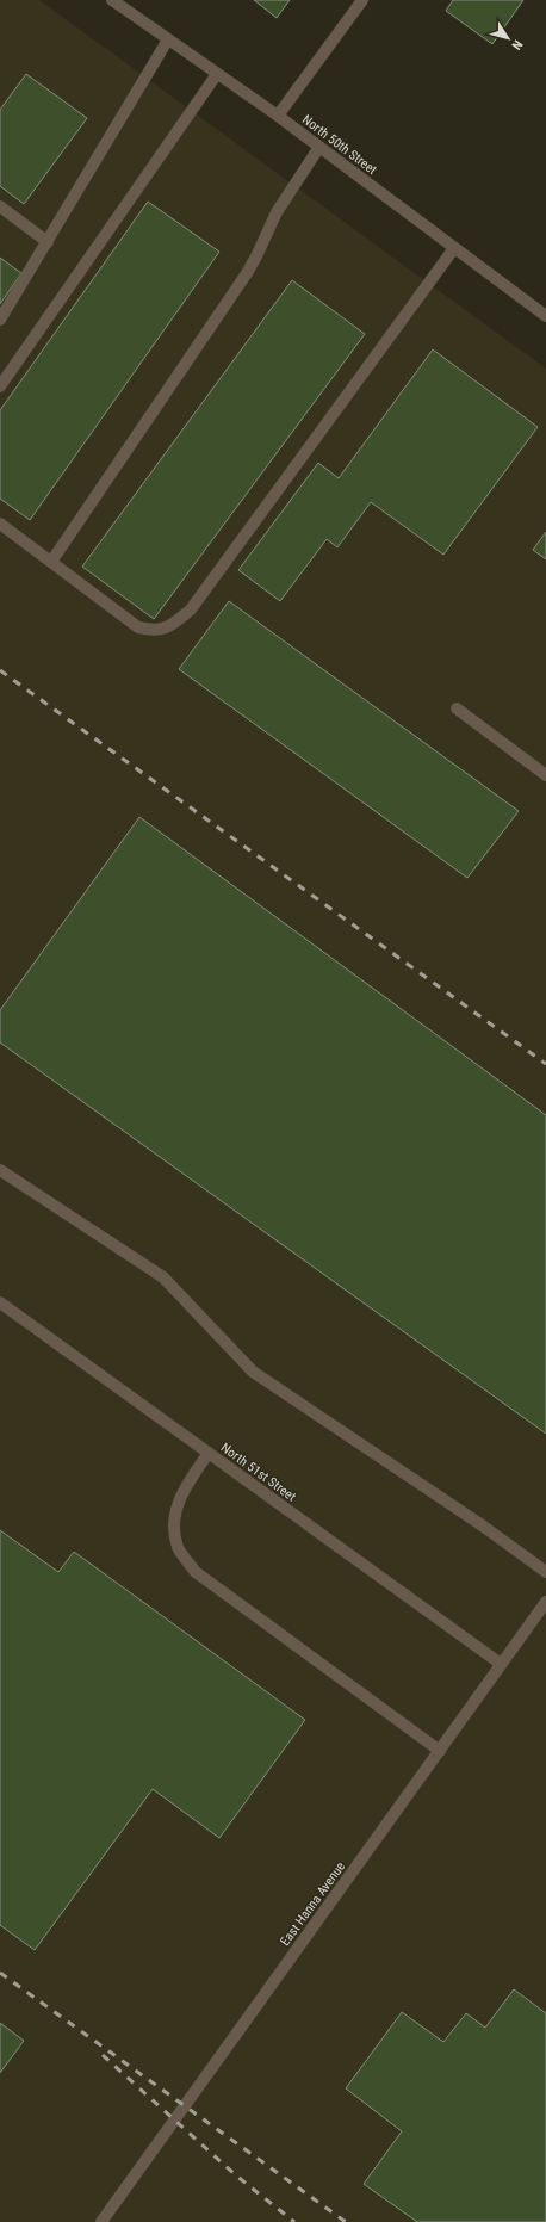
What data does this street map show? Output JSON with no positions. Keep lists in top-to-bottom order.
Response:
{
  "streets": {
    "street": ["North 50th Street", "North 51st Street", "East Hanna Avenue"]
  },
  "crossings": [
    ["North 51st Street", "East Hanna Avenue"]
  ],
  "north": "bottom right"
}
